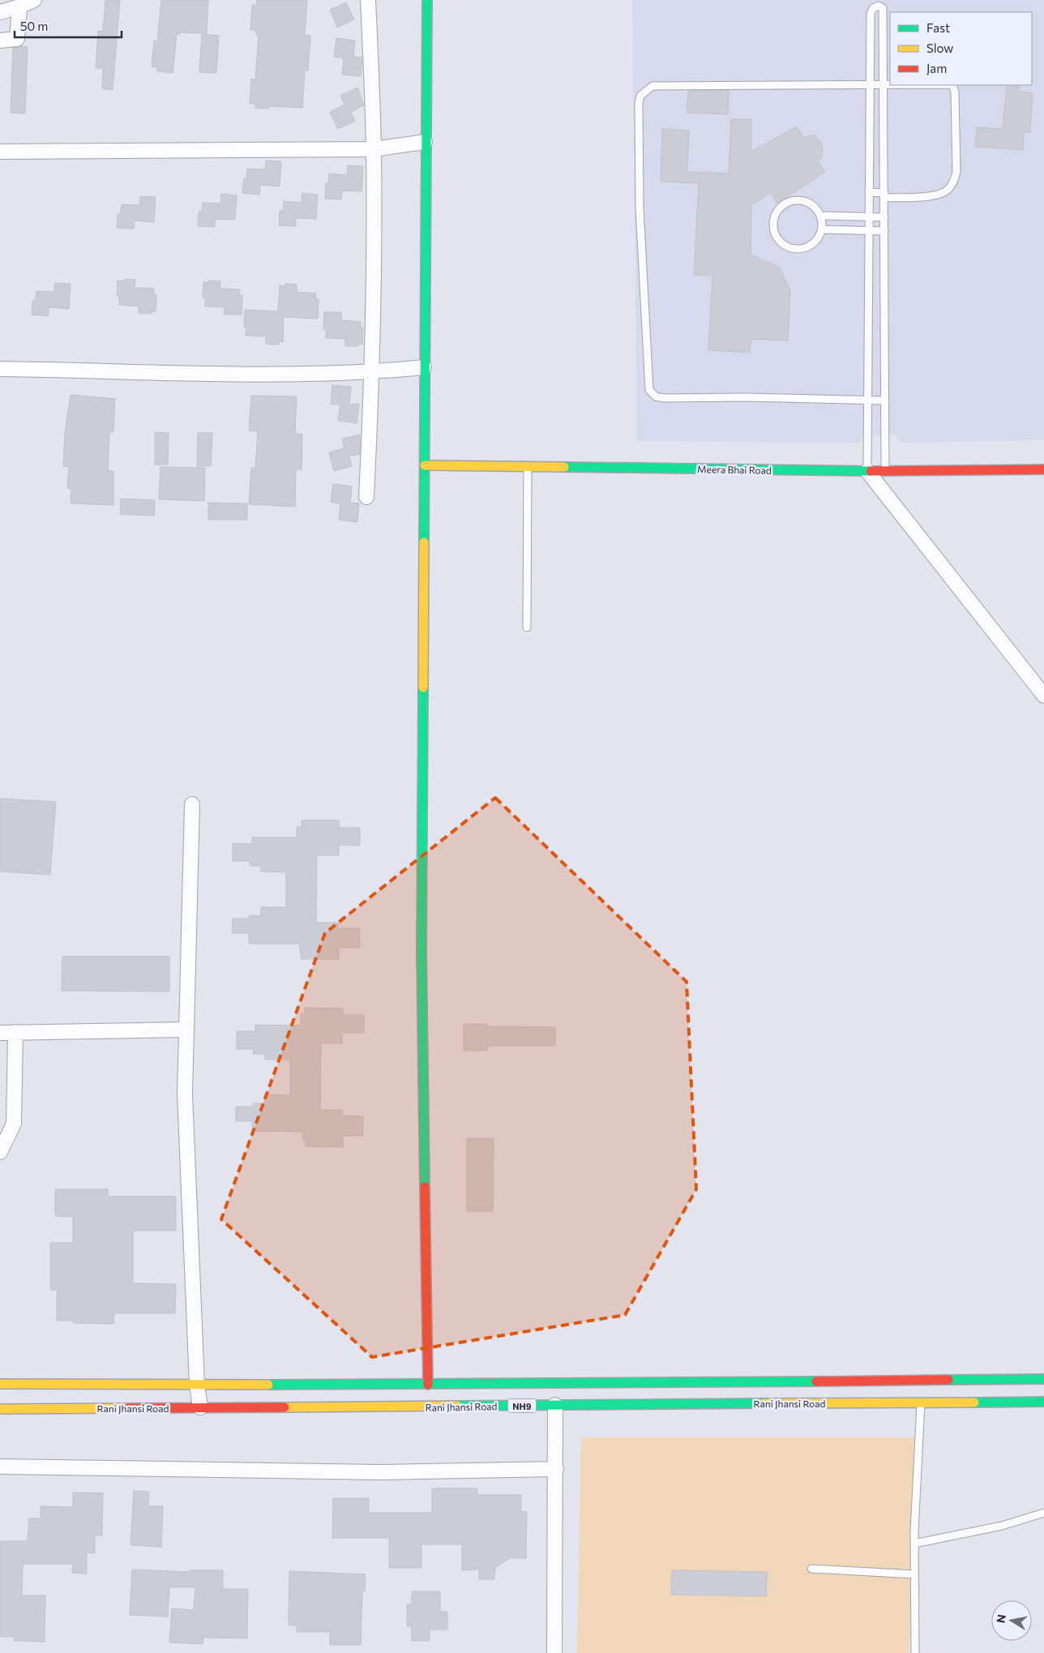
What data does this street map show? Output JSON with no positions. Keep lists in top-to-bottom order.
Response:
{
  "streets": {
    "main road": ["Meera Bhai Road", "Rani Jhansi Road", "NH9"]
  },
  "legend": ["Fast", "Slow", "Jam"],
  "scale_bar": "50 m",
  "north": "left"
}
